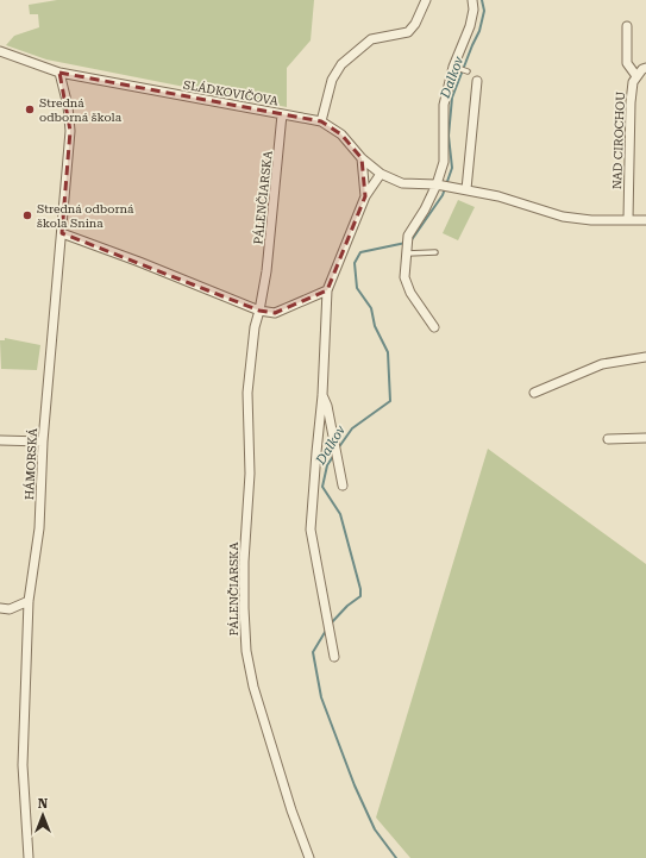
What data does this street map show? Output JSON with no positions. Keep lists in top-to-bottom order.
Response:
{
  "streets": {
    "street": [
      "SLÁDKOVIČOVA",
      "NAD CIROCHOU",
      "PÁLENČIARSKA",
      "HÁMORSKÁ"
    ]
  },
  "crossings": [
    ["SLÁDKOVIČOVA", "NAD CIROCHOU"],
    ["SLÁDKOVIČOVA", "PÁLENČIARSKA"],
    ["SLÁDKOVIČOVA", "HÁMORSKÁ"]
  ],
  "water": ["Dalkov"],
  "places": ["Stredná odborná škola", "Stredná odborná škola Snina"],
  "north": "top"
}
